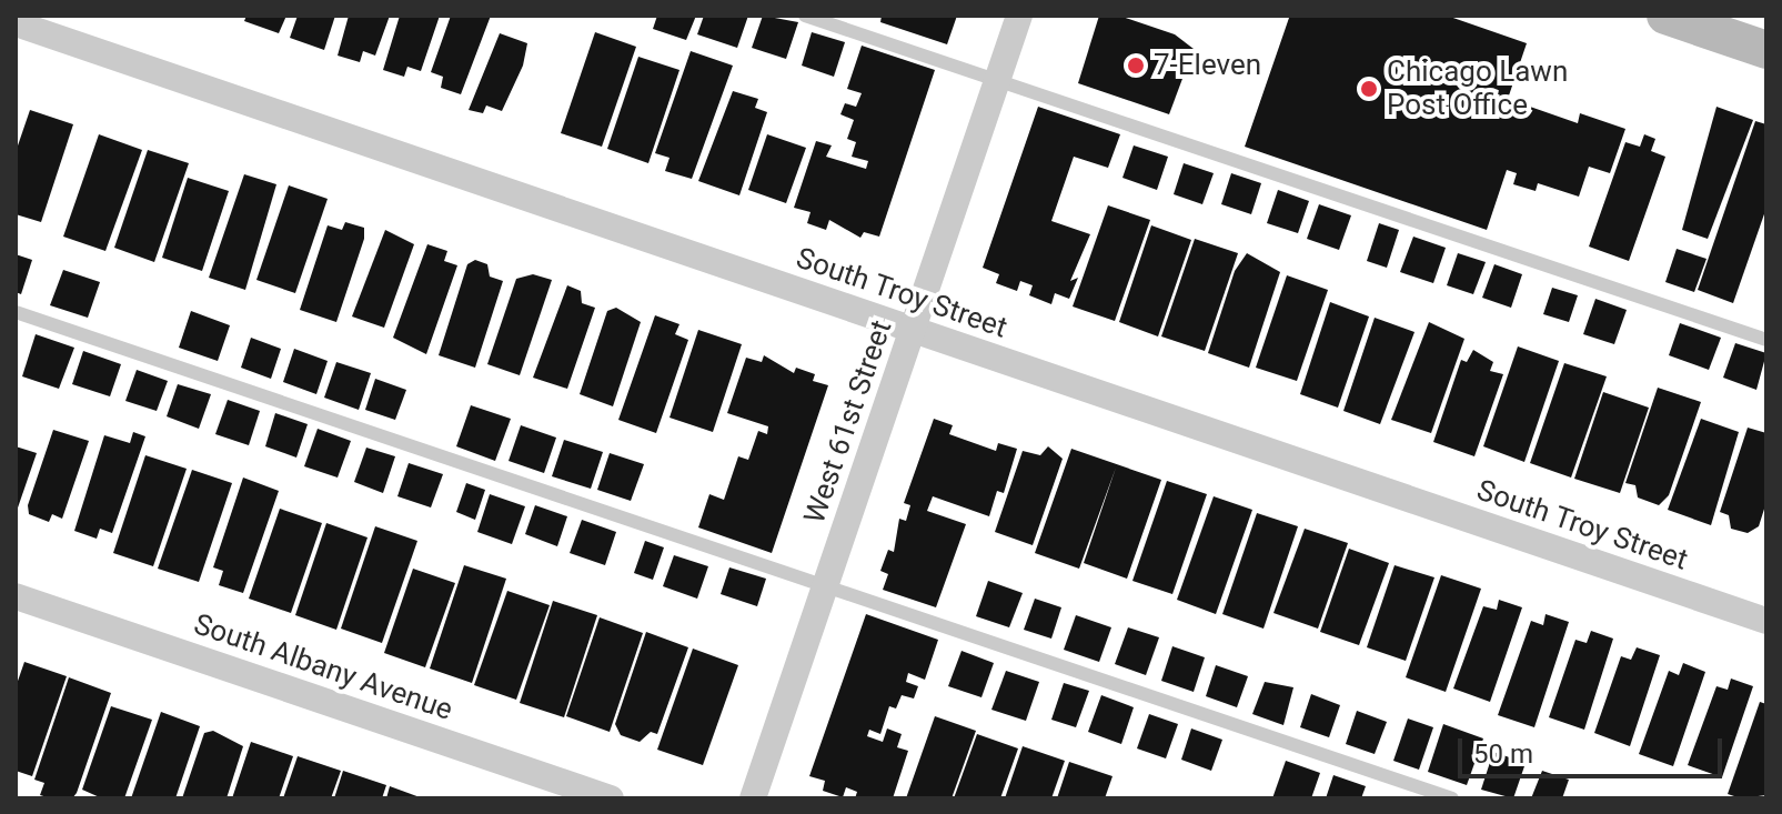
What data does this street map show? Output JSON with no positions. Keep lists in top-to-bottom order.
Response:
{
  "streets": {
    "street": ["South Troy Street", "West 61st Street", "South Albany Avenue"]
  },
  "crossings": [
    ["South Troy Street", "West 61st Street"]
  ],
  "places": ["7-Eleven", "Chicago Lawn Post Office"],
  "scale_bar": "50 m"
}
